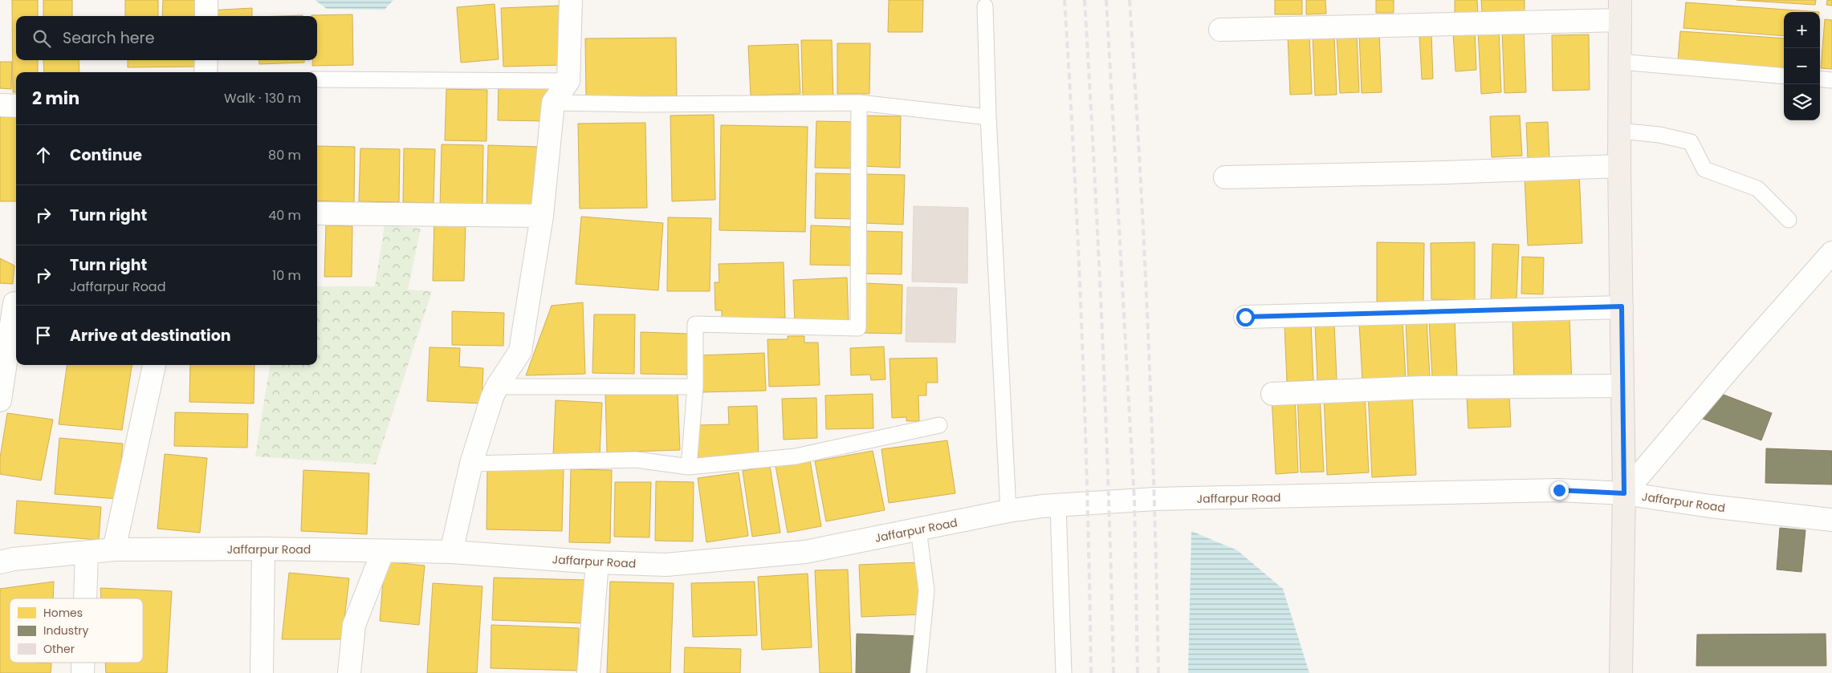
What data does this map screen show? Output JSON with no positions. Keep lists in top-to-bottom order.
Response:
{
  "streets": {
    "street": ["Jaffarpur Road"]
  },
  "legend": ["Homes", "Industry", "Other"],
  "page": {
    "map_buttons": ["+", "−"],
    "search": "Search here",
    "heading": ["2 min", "Walk · 130 m"],
    "list": [
      ["Continue", "80 m"],
      ["Turn right", "40 m"],
      ["Turn right", "Jaffarpur Road", "10 m"],
      "Arrive at destination"
    ]
  }
}
